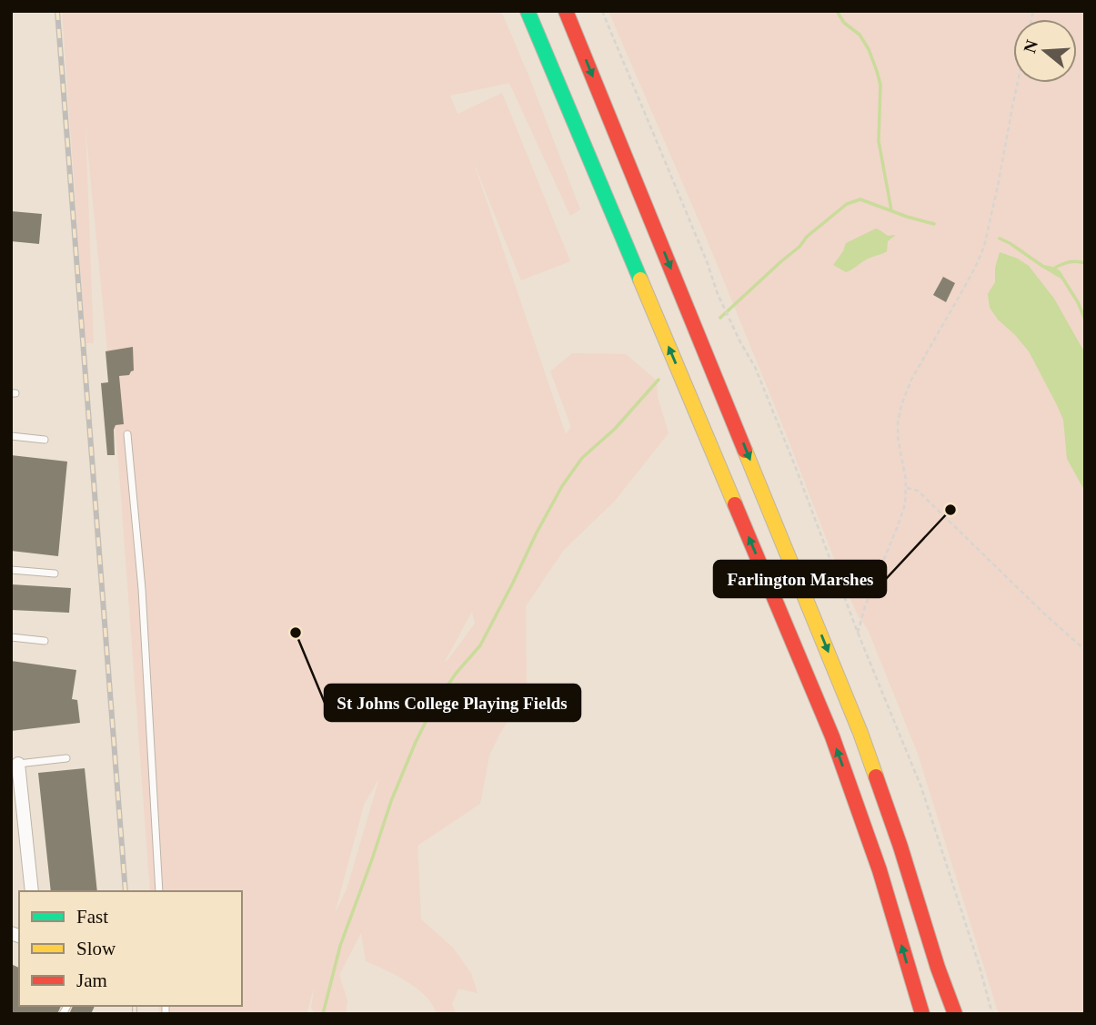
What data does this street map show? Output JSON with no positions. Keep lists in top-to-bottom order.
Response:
{
  "places": ["Farlington Marshes", "St Johns College Playing Fields"],
  "legend": ["Fast", "Slow", "Jam"],
  "north": "left"
}
